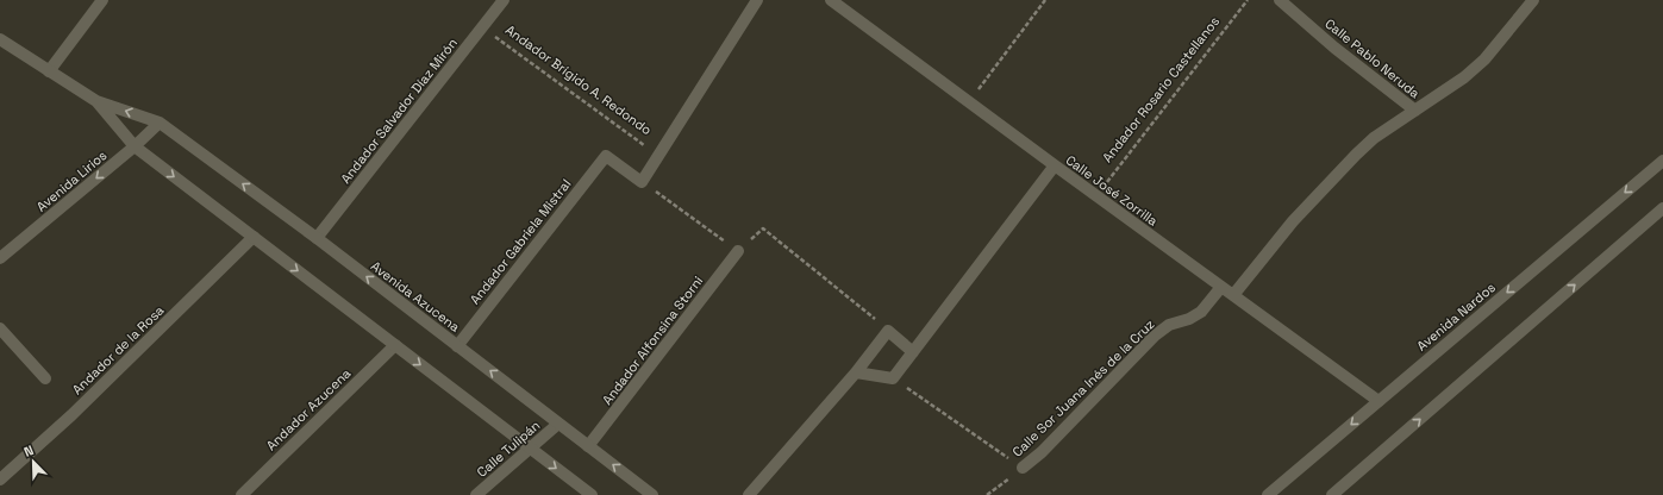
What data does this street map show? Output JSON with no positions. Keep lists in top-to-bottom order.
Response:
{
  "streets": {
    "street": [
      "Calle Pablo Neruda",
      "Andador Salvador Díaz Mirón",
      "Avenida Lirios",
      "Calle José Zorrilla",
      "Andador Gabriela Mistral",
      "Avenida Azucena",
      "Avenida Nardos",
      "Andador Alfonsina Storni",
      "Andador de la Rosa",
      "Calle Sor Juana Inés de la Cruz",
      "Andador Azucena",
      "Calle Tulipán"
    ],
    "path": ["Andador Brígido A. Redondo", "Andador Rosario Castellanos"]
  },
  "crossings": [
    ["Andador Brígido A. Redondo", "Andador Salvador Díaz Mirón"],
    ["Andador Rosario Castellanos", "Calle José Zorrilla"],
    ["Andador Salvador Díaz Mirón", "Avenida Azucena"],
    ["Avenida Lirios", "Avenida Azucena"],
    ["Calle José Zorrilla", "Avenida Nardos"],
    ["Calle José Zorrilla", "Calle Sor Juana Inés de la Cruz"],
    ["Andador Gabriela Mistral", "Avenida Azucena"],
    ["Avenida Azucena", "Andador Alfonsina Storni"],
    ["Avenida Azucena", "Calle Tulipán"]
  ],
  "one_way": ["Avenida Lirios"],
  "north": "top left"
}
